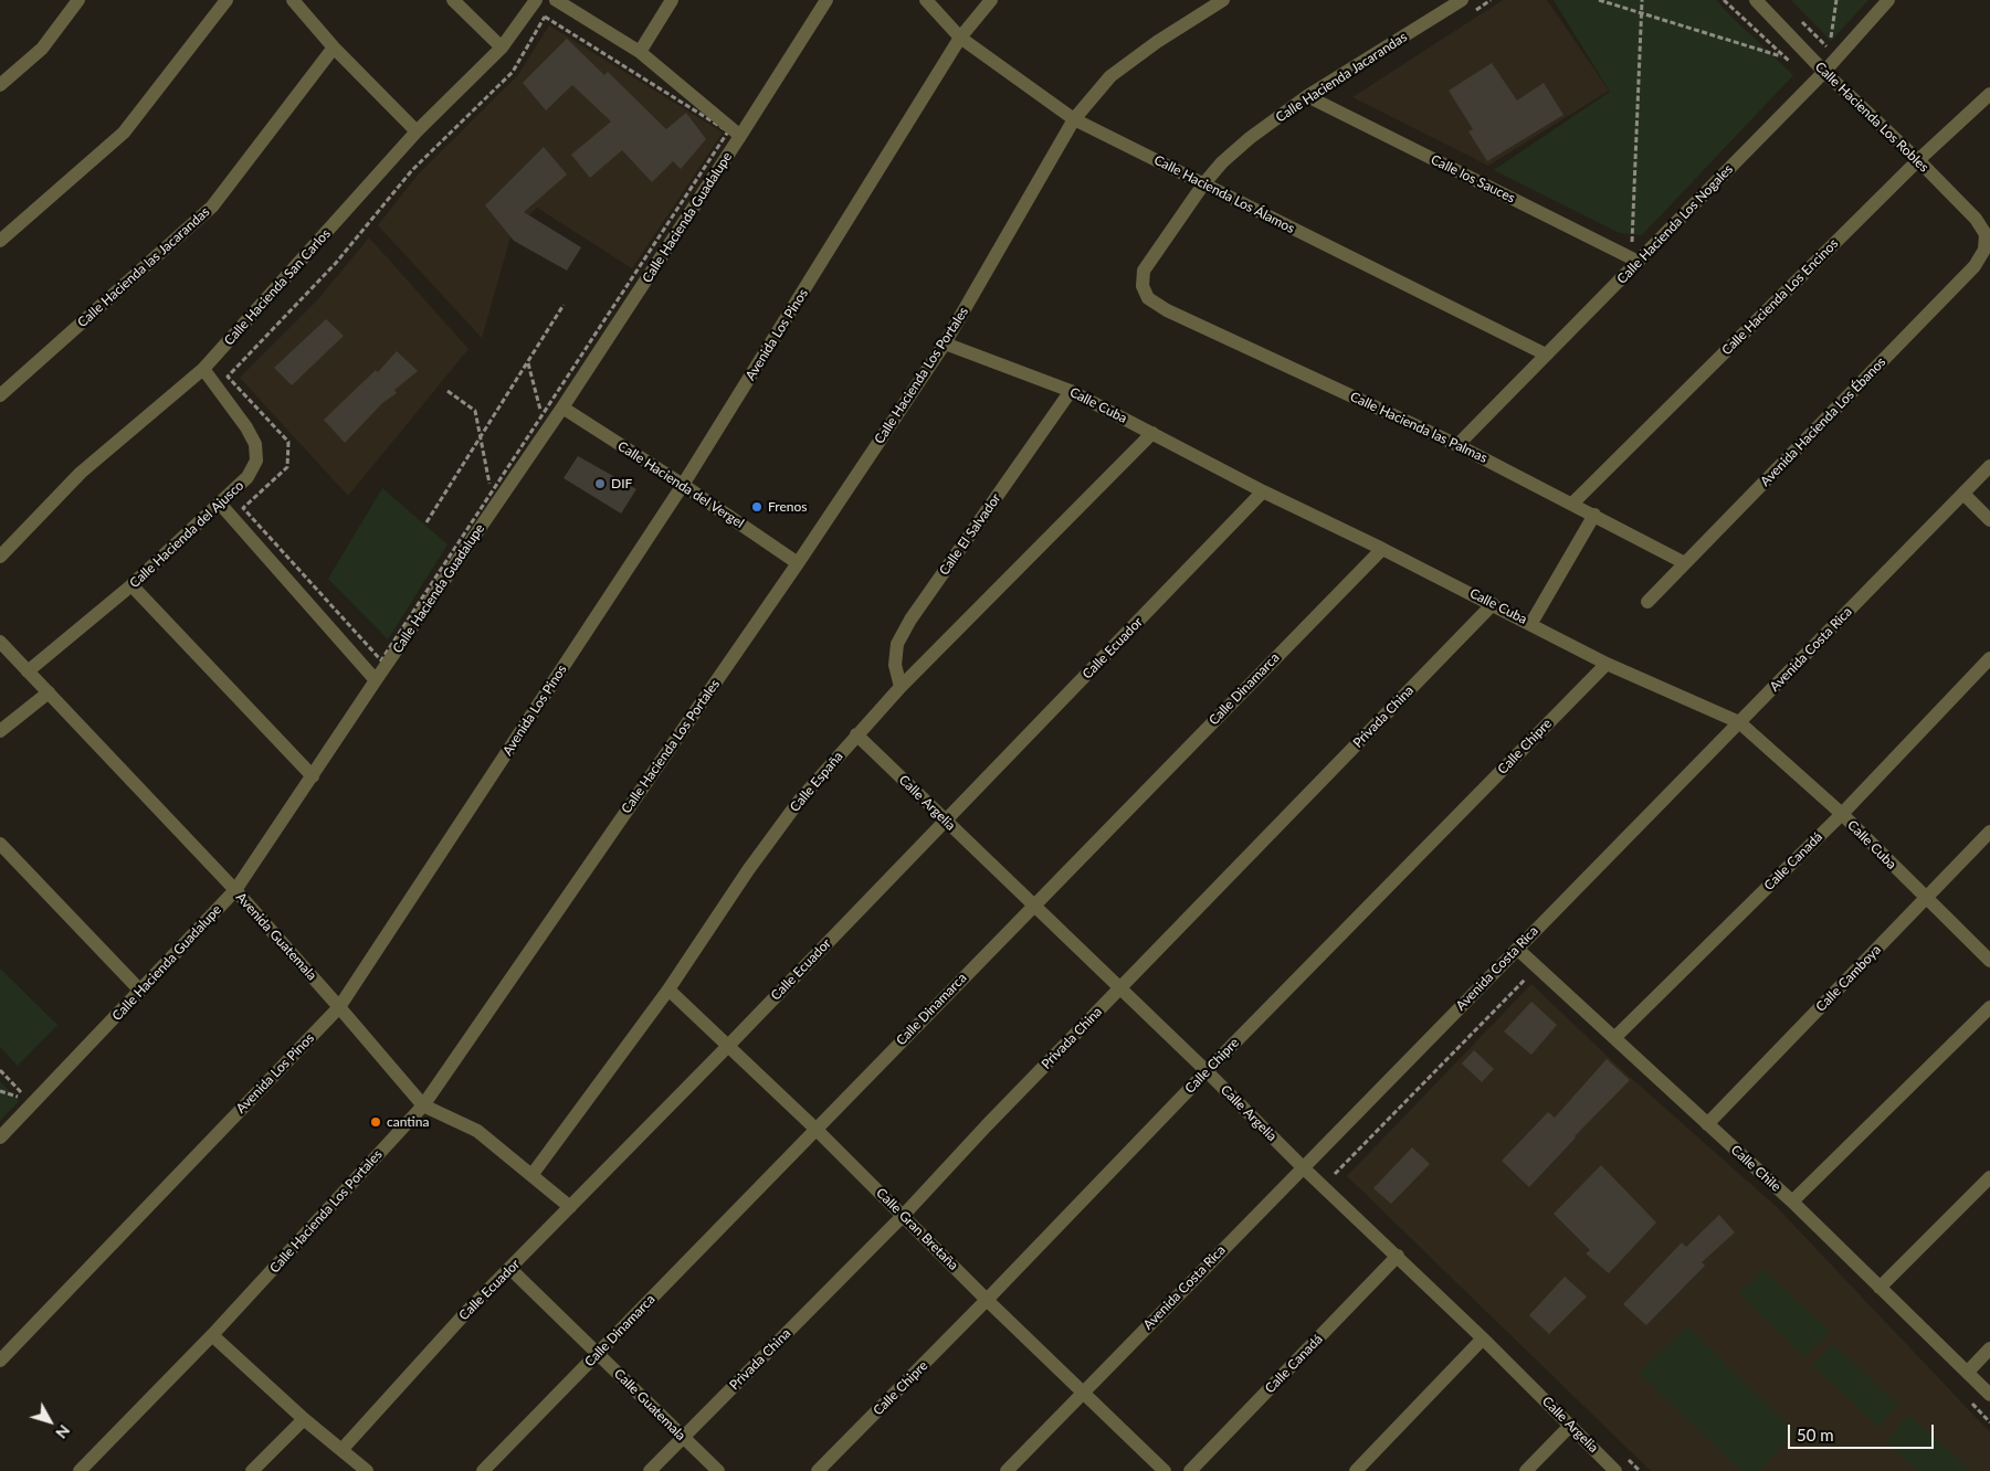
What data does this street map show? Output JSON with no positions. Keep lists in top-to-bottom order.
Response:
{
  "streets": {
    "street": [
      "Calle Hacienda Jacarandas",
      "Calle Hacienda Los Robles",
      "Calle los Sauces",
      "Calle Hacienda Los Álamos",
      "Calle Hacienda Guadalupe",
      "Calle Hacienda Los Nogales",
      "Calle Hacienda las Jacarandas",
      "Calle Hacienda San Carlos",
      "Calle Hacienda Los Encinos",
      "Avenida Los Pinos",
      "Calle Hacienda Los Portales",
      "Calle Cuba",
      "Avenida Hacienda Los Ébanos",
      "Calle Hacienda las Palmas",
      "Calle Hacienda del Vergel",
      "Calle Hacienda del Ajusco",
      "Calle El Salvador",
      "Calle Ecuador",
      "Avenida Costa Rica",
      "Calle Dinamarca",
      "Privada China",
      "Calle Chipre",
      "Calle España",
      "Calle Argelia",
      "Calle Canadá",
      "Avenida Guatemala",
      "Calle Camboya",
      "Calle Chile",
      "Calle Gran Bretaña",
      "Calle Guatemala"
    ]
  },
  "crossings": [
    ["Calle Hacienda Jacarandas", "Calle los Sauces"],
    ["Calle Hacienda Jacarandas", "Calle Hacienda Los Álamos"],
    ["Calle Hacienda Jacarandas", "Calle Hacienda las Palmas"],
    ["Calle Hacienda Los Robles", "Calle Hacienda Los Nogales"],
    ["Calle Hacienda Los Robles", "Calle Hacienda Los Encinos"],
    ["Calle Hacienda Los Robles", "Avenida Hacienda Los Ébanos"],
    ["Calle los Sauces", "Calle Hacienda Los Nogales"],
    ["Calle Hacienda Los Álamos", "Calle Hacienda Los Nogales"],
    ["Calle Hacienda Los Álamos", "Avenida Los Pinos"],
    ["Calle Hacienda Los Álamos", "Calle Hacienda Los Portales"],
    ["Calle Hacienda Guadalupe", "Calle Hacienda del Vergel"],
    ["Calle Hacienda Guadalupe", "Avenida Guatemala"],
    ["Calle Hacienda Los Nogales", "Calle Hacienda las Palmas"],
    ["Calle Hacienda San Carlos", "Calle Hacienda del Ajusco"],
    ["Calle Hacienda Los Encinos", "Calle Hacienda las Palmas"],
    ["Avenida Los Pinos", "Calle Hacienda del Vergel"],
    ["Avenida Los Pinos", "Avenida Guatemala"],
    ["Calle Hacienda Los Portales", "Calle Cuba"],
    ["Calle Hacienda Los Portales", "Calle Hacienda del Vergel"],
    ["Calle Hacienda Los Portales", "Avenida Guatemala"],
    ["Calle Cuba", "Calle El Salvador"],
    ["Calle Cuba", "Calle Ecuador"],
    ["Calle Cuba", "Avenida Costa Rica"],
    ["Calle Cuba", "Calle Dinamarca"],
    ["Calle Cuba", "Privada China"],
    ["Calle Cuba", "Calle Chipre"],
    ["Calle Cuba", "Calle España"],
    ["Calle Cuba", "Calle Canadá"],
    ["Calle Cuba", "Calle Camboya"],
    ["Avenida Hacienda Los Ébanos", "Calle Hacienda las Palmas"],
    ["Calle Hacienda del Ajusco", "Avenida Guatemala"],
    ["Calle El Salvador", "Calle España"],
    ["Calle Ecuador", "Calle Argelia"],
    ["Calle Ecuador", "Avenida Guatemala"],
    ["Calle Ecuador", "Calle Gran Bretaña"],
    ["Calle Ecuador", "Calle Guatemala"],
    ["Avenida Costa Rica", "Calle Argelia"],
    ["Avenida Costa Rica", "Calle Chile"],
    ["Avenida Costa Rica", "Calle Gran Bretaña"],
    ["Calle Dinamarca", "Calle Argelia"],
    ["Calle Dinamarca", "Calle Gran Bretaña"],
    ["Calle Dinamarca", "Calle Guatemala"],
    ["Privada China", "Calle Argelia"],
    ["Privada China", "Calle Gran Bretaña"],
    ["Privada China", "Calle Guatemala"],
    ["Calle Chipre", "Calle Argelia"],
    ["Calle Chipre", "Calle Gran Bretaña"],
    ["Calle España", "Calle Argelia"],
    ["Calle España", "Avenida Guatemala"],
    ["Calle España", "Calle Gran Bretaña"],
    ["Calle Argelia", "Calle Canadá"],
    ["Calle Canadá", "Calle Chile"],
    ["Calle Camboya", "Calle Chile"]
  ],
  "places": ["DIF", "Frenos", "cantina"],
  "scale_bar": "50 m",
  "north": "bottom right"
}
